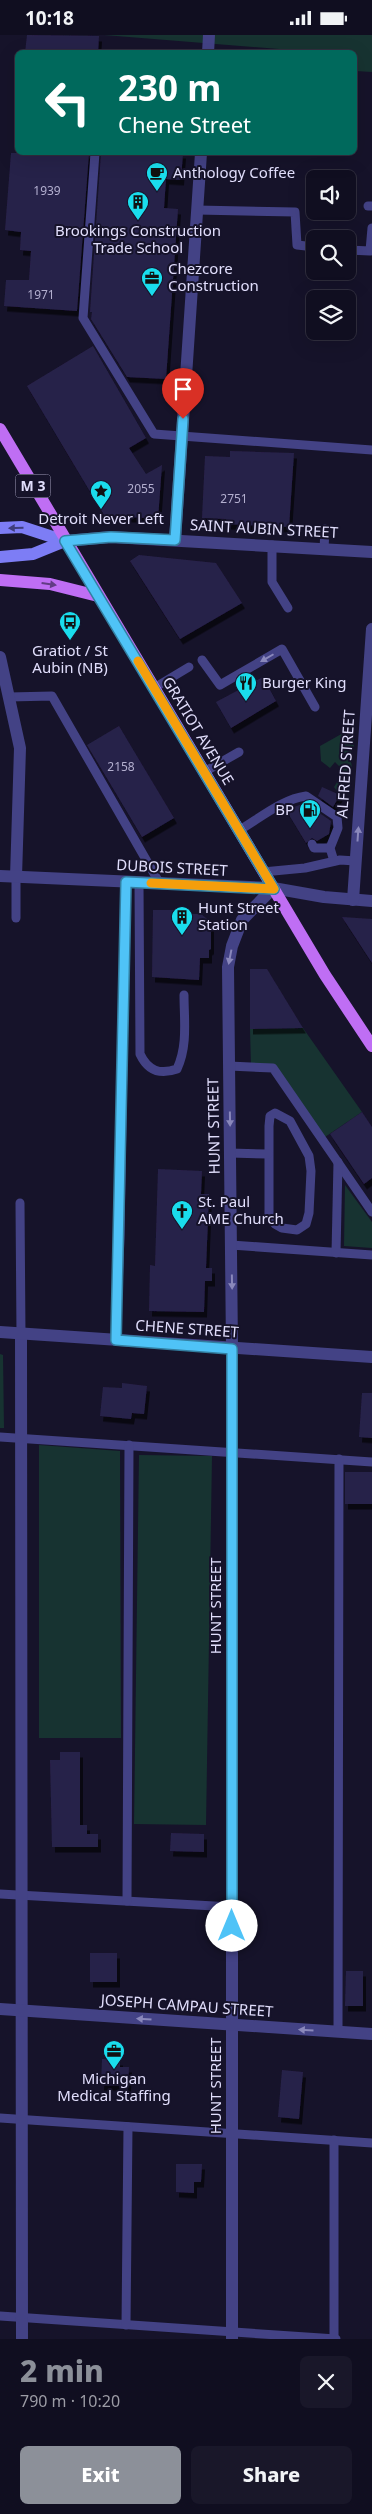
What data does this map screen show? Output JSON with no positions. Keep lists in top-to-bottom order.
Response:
{
  "streets": {
    "main road": ["M 3", "SAINT AUBIN STREET", "GRATIOT AVENUE"],
    "street": [
      "ALFRED STREET",
      "DUBOIS STREET",
      "HUNT STREET",
      "CHENE STREET",
      "JOSEPH CAMPAU STREET"
    ]
  },
  "crossings": [
    ["SAINT AUBIN STREET", "GRATIOT AVENUE"],
    ["GRATIOT AVENUE", "DUBOIS STREET"],
    ["GRATIOT AVENUE", "HUNT STREET"],
    ["ALFRED STREET", "DUBOIS STREET"],
    ["DUBOIS STREET", "HUNT STREET"],
    ["HUNT STREET", "CHENE STREET"],
    ["HUNT STREET", "JOSEPH CAMPAU STREET"]
  ],
  "one_way": ["ALFRED STREET", "JOSEPH CAMPAU STREET"],
  "places": {
    "cafe": ["Anthology Coffee"],
    "building": ["Brookings Construction Trade School", "Hunt Street Station"],
    "office": ["Chezcore Construction", "Michigan Medical Staffing"],
    "place": ["Detroit Never Left"],
    "bus stop": ["Gratiot / St Aubin (NB)"],
    "restaurant": ["Burger King"],
    "fuel station": ["BP"],
    "church": ["St. Paul AME Church"]
  },
  "house_numbers": [
    "1939",
    "1971",
    "2055",
    "2751",
    "2158"
  ],
  "page": {
    "status": "10:18",
    "turn": ["230 m", "Chene Street"],
    "heading": ["2 min", "790 m · 10:20"],
    "buttons": ["Exit", "Share"]
  }
}
